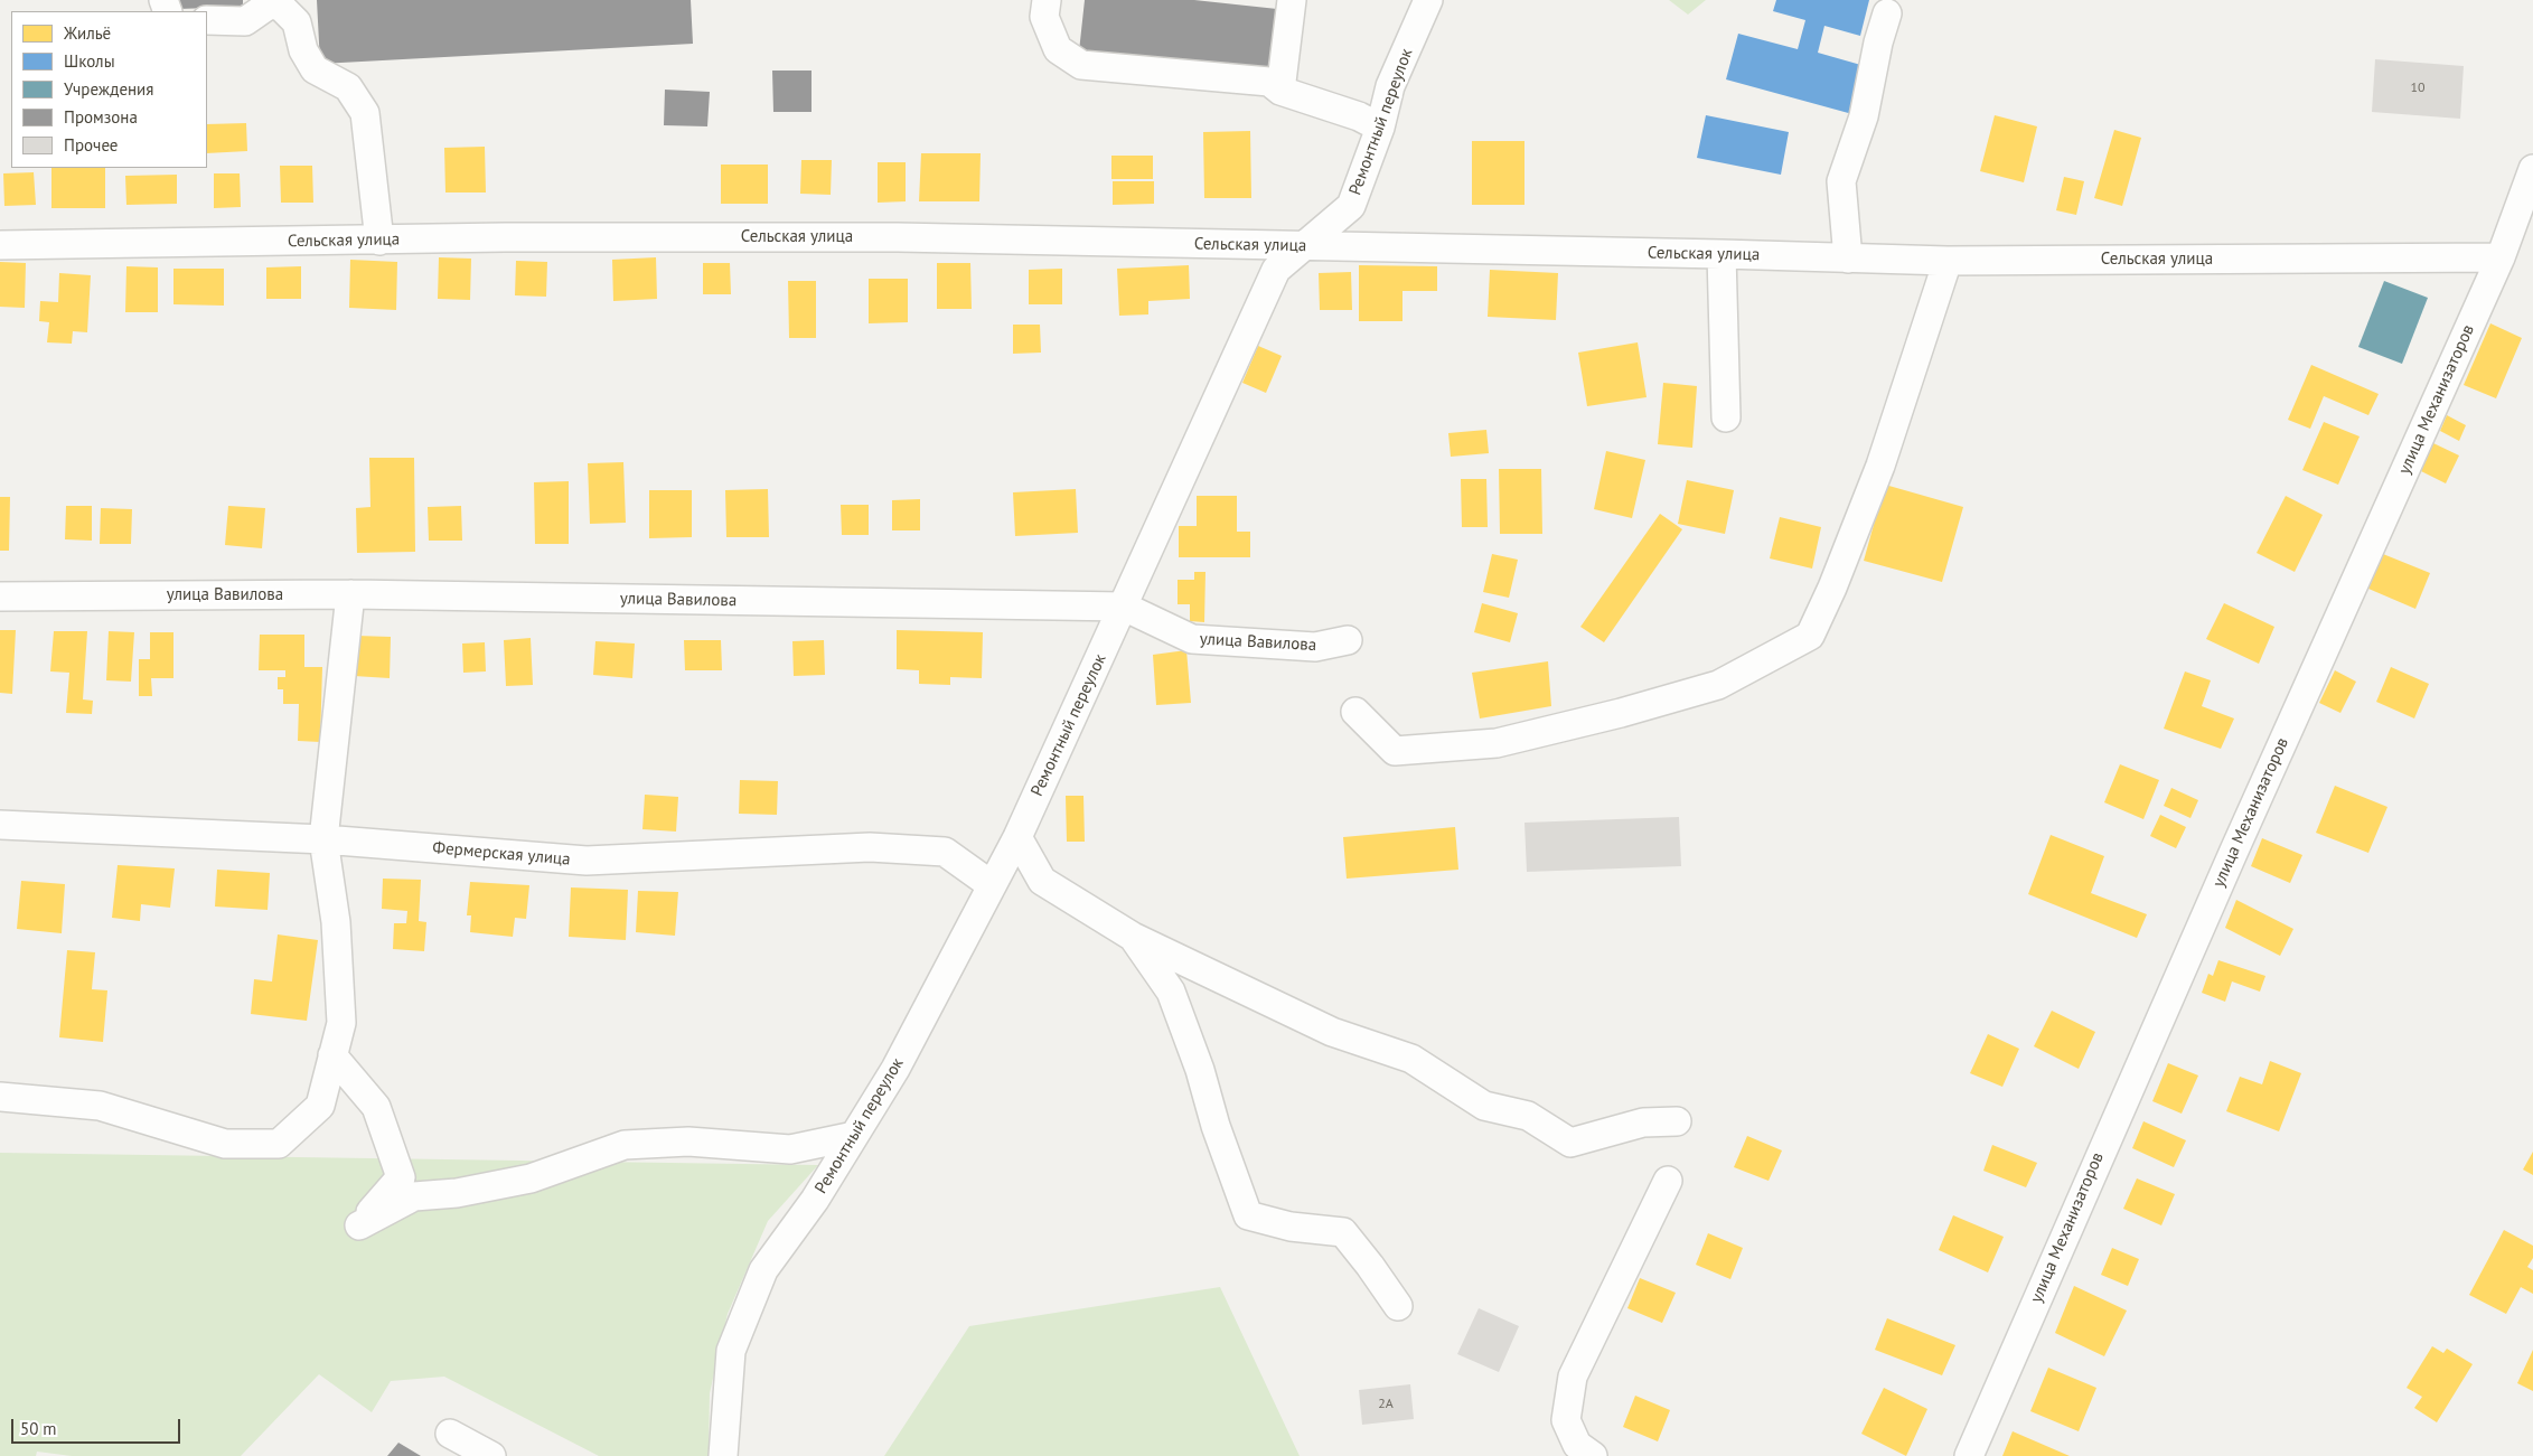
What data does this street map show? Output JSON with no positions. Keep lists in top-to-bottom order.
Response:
{
  "streets": {
    "street": [
      "Ремонтный переулок",
      "Сельская улица",
      "улица Механизаторов",
      "улица Вавилова",
      "Фермерская улица"
    ]
  },
  "crossings": [
    ["Ремонтный переулок", "Сельская улица"],
    ["Ремонтный переулок", "улица Вавилова"],
    ["Ремонтный переулок", "Фермерская улица"],
    ["Сельская улица", "улица Механизаторов"]
  ],
  "house_numbers": ["10", "2А"],
  "legend": [
    "Жильё",
    "Школы",
    "Учреждения",
    "Промзона",
    "Прочее"
  ],
  "scale_bar": "50 m"
}
